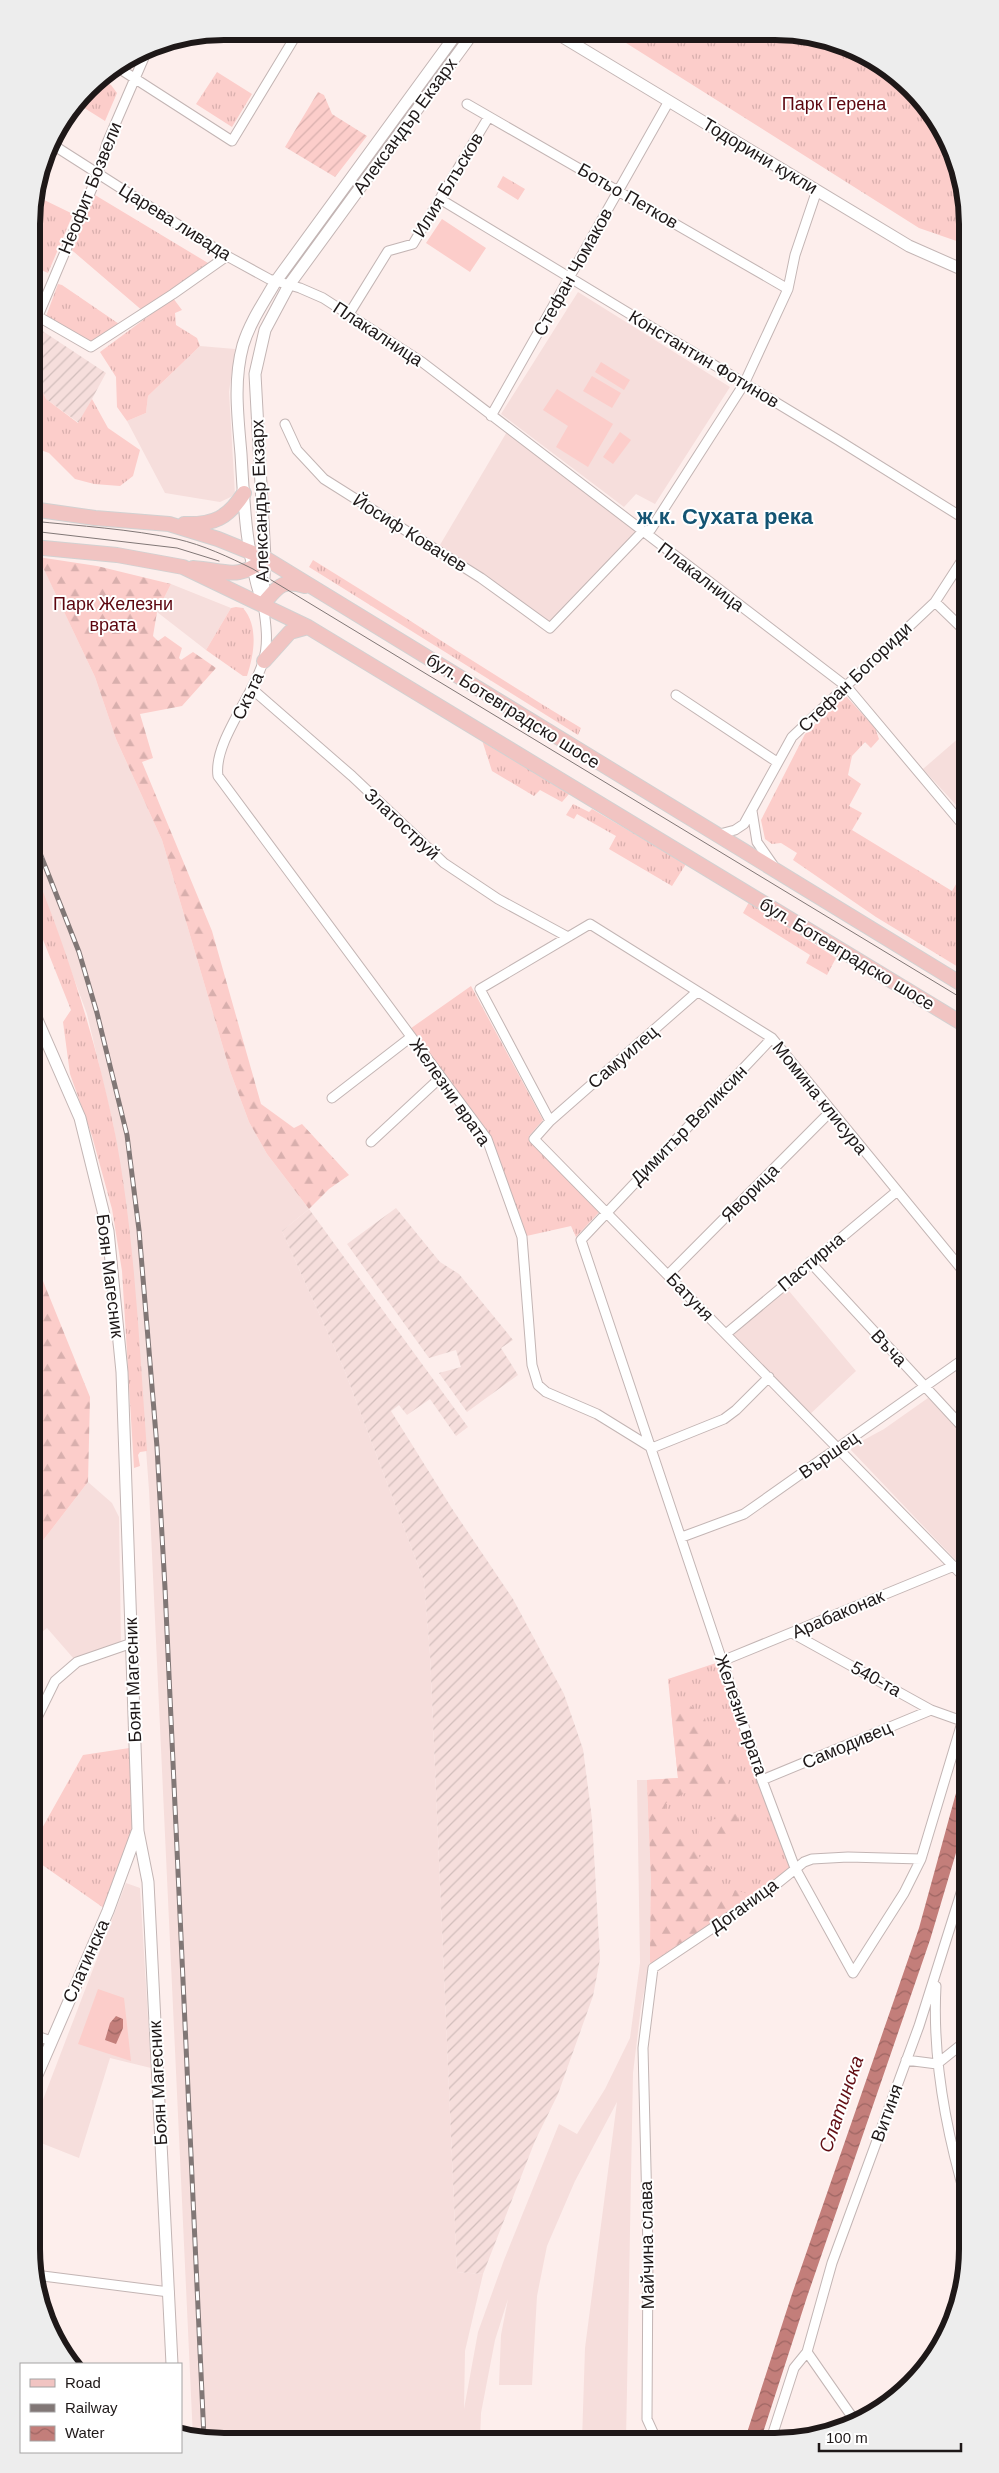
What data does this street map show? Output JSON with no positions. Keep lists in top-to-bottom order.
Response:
{
  "streets": {
    "main road": ["бул. Ботевградско шосе"],
    "street": [
      "Александър Екзарх",
      "Тодорини кукли",
      "Илия Блъсков",
      "Неофит Бозвели",
      "Ботьо Петков",
      "Царева ливада",
      "Стефан Чомаков",
      "Плакалница",
      "Константин Фотинов",
      "Йосиф Ковачев",
      "Стефан Богориди",
      "Скъта",
      "Златоструй",
      "Самуилец",
      "Железни врата",
      "Момина клисура",
      "Димитър Великсин",
      "Яворица",
      "Пастирна",
      "Боян Магесник",
      "Батуня",
      "Въча",
      "Вършец",
      "Арабаконак",
      "540-та",
      "Самодивец",
      "Доганица",
      "Слатинска",
      "Витиня",
      "Майчина слава"
    ]
  },
  "crossings": [
    ["Александър Екзарх", "Царева ливада"],
    ["Александър Екзарх", "Плакалница"],
    ["Александър Екзарх", "Скъта"],
    ["Александър Екзарх", "бул. Ботевградско шосе"],
    ["Тодорини кукли", "Стефан Чомаков"],
    ["Илия Блъсков", "Ботьо Петков"],
    ["Илия Блъсков", "Плакалница"],
    ["Илия Блъсков", "Константин Фотинов"],
    ["Неофит Бозвели", "Царева ливада"],
    ["Ботьо Петков", "Стефан Чомаков"],
    ["Царева ливада", "Плакалница"],
    ["Стефан Чомаков", "Плакалница"],
    ["Стефан Чомаков", "Константин Фотинов"],
    ["Плакалница", "Йосиф Ковачев"],
    ["Плакалница", "Стефан Богориди"],
    ["Стефан Богориди", "бул. Ботевградско шосе"],
    ["Скъта", "бул. Ботевградско шосе"],
    ["Скъта", "Златоструй"],
    ["Скъта", "Железни врата"],
    ["Златоструй", "Момина клисура"],
    ["Самуилец", "Момина клисура"],
    ["Самуилец", "Батуня"],
    ["Железни врата", "Димитър Великсин"],
    ["Железни врата", "Батуня"],
    ["Железни врата", "Вършец"],
    ["Железни врата", "Арабаконак"],
    ["Железни врата", "Самодивец"],
    ["Железни врата", "Доганица"],
    ["Момина клисура", "Димитър Великсин"],
    ["Момина клисура", "Яворица"],
    ["Момина клисура", "Пастирна"],
    ["Димитър Великсин", "Батуня"],
    ["Яворица", "Батуня"],
    ["Пастирна", "Батуня"],
    ["Пастирна", "Въча"],
    ["Боян Магесник", "Слатинска"],
    ["Батуня", "Вършец"],
    ["Батуня", "Арабаконак"],
    ["Въча", "Вършец"],
    ["Арабаконак", "540-та"],
    ["540-та", "Самодивец"],
    ["Доганица", "Майчина слава"]
  ],
  "districts": ["ж.к. Сухата река"],
  "water": ["Слатинска"],
  "parks": ["Парк Герена", "Парк Железни врата"],
  "legend": ["Road", "Railway", "Water"],
  "scale_bar": "100 m"
}
